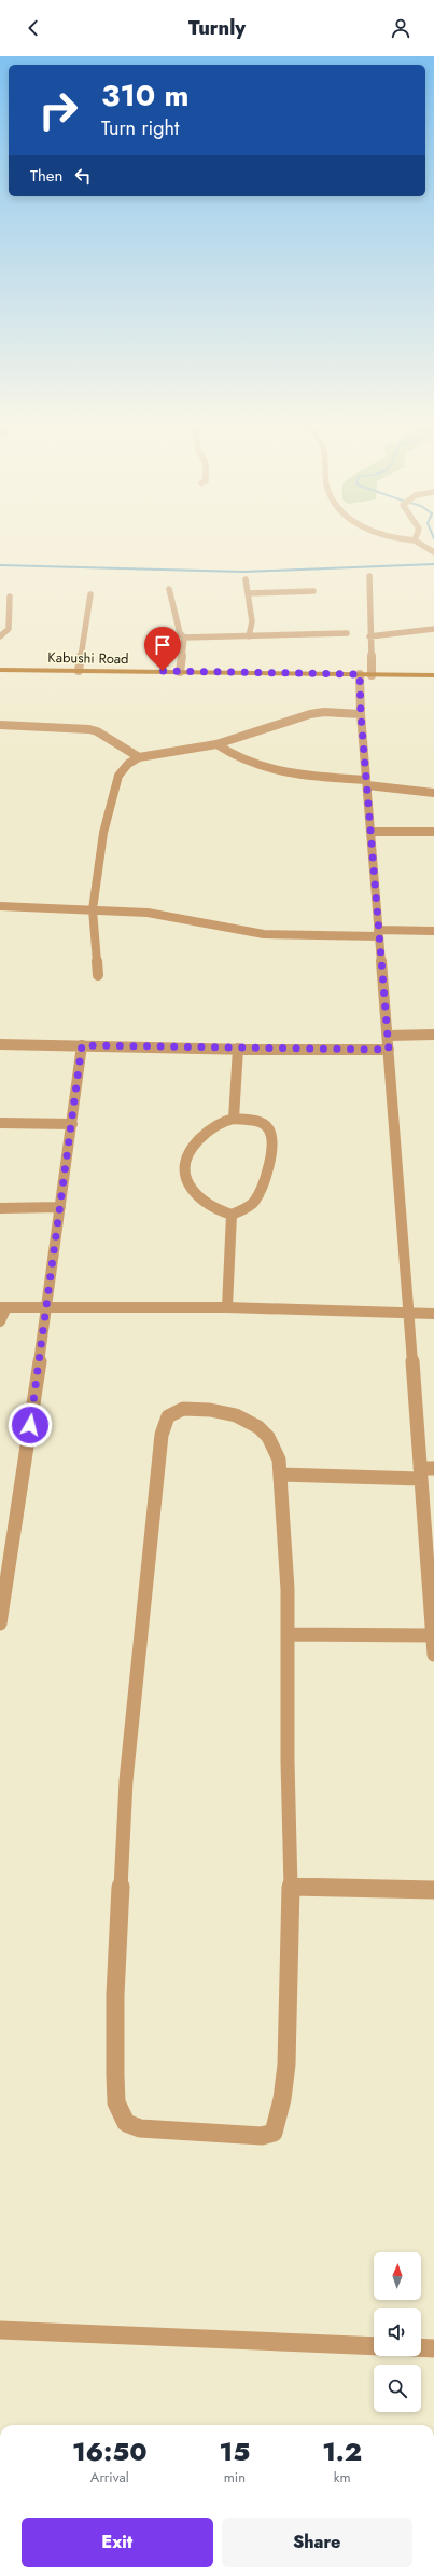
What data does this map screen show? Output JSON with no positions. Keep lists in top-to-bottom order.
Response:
{
  "streets": {
    "main road": ["Kabushi Road"]
  },
  "north": "top",
  "page": {
    "header": "Turnly",
    "turn": ["310 m", "Turn right"],
    "then": "Then",
    "eta": [
      "16:50",
      "Arrival",
      "15",
      "min",
      "1.2",
      "km"
    ],
    "buttons": ["Exit", "Share"]
  }
}
